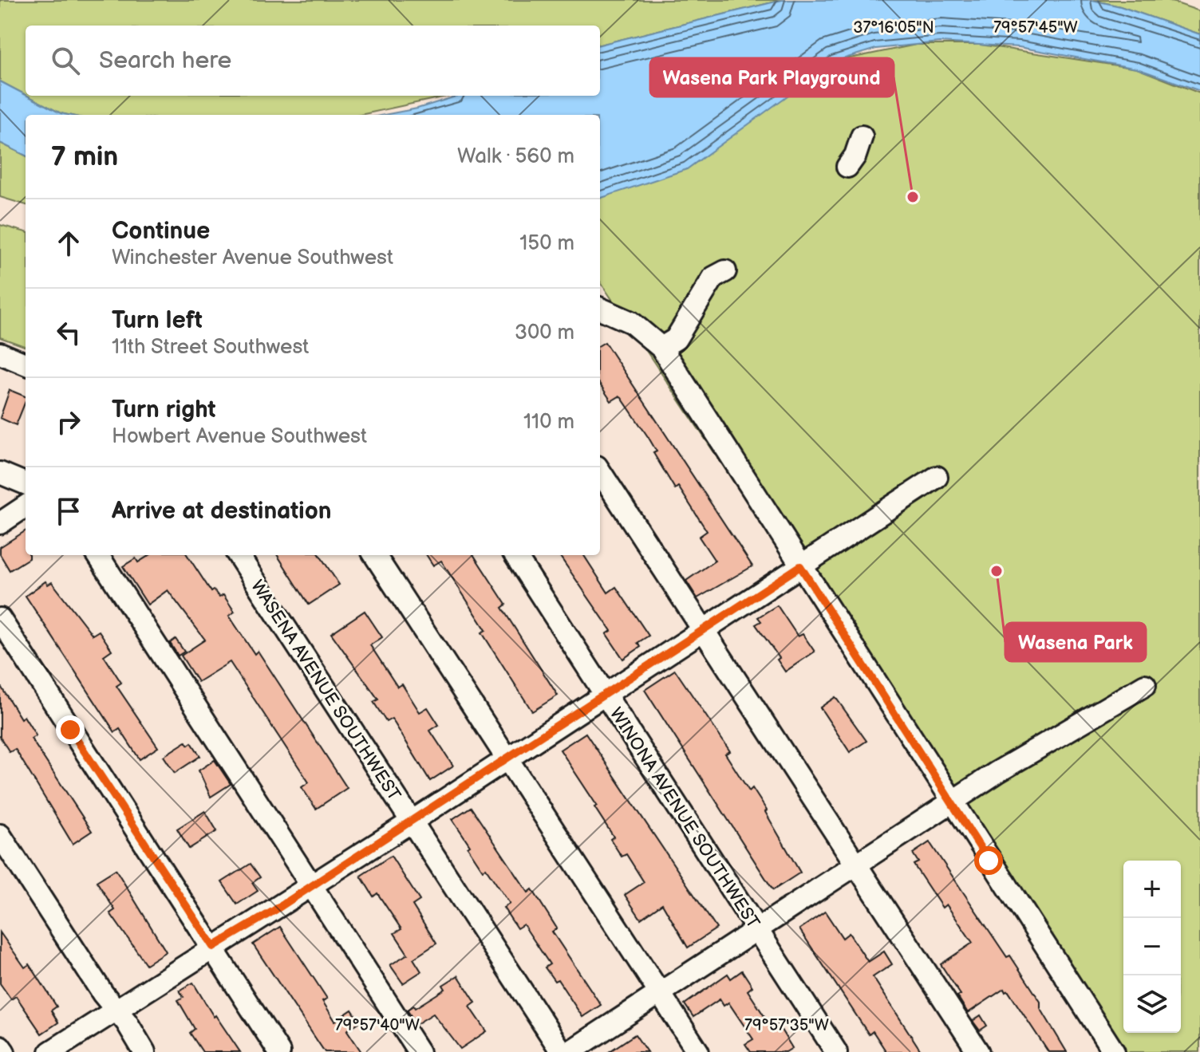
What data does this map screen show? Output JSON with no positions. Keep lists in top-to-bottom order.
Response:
{
  "streets": {
    "street": ["WASENA AVENUE SOUTHWEST", "WINONA AVENUE SOUTHWEST"]
  },
  "places": ["Wasena Park Playground", "Wasena Park"],
  "page": {
    "search": "Search here",
    "heading": ["7 min", "Walk · 560 m"],
    "list": [
      ["Continue", "Winchester Avenue Southwest", "150 m"],
      ["Turn left", "11th Street Southwest", "300 m"],
      ["Turn right", "Howbert Avenue Southwest", "110 m"],
      "Arrive at destination"
    ],
    "map_buttons": ["+", "−"]
  },
  "coordinates": [
    "79°57'45\"W",
    "37°16'05\"N",
    "79°57'40\"W",
    "79°57'35\"W"
  ]
}
